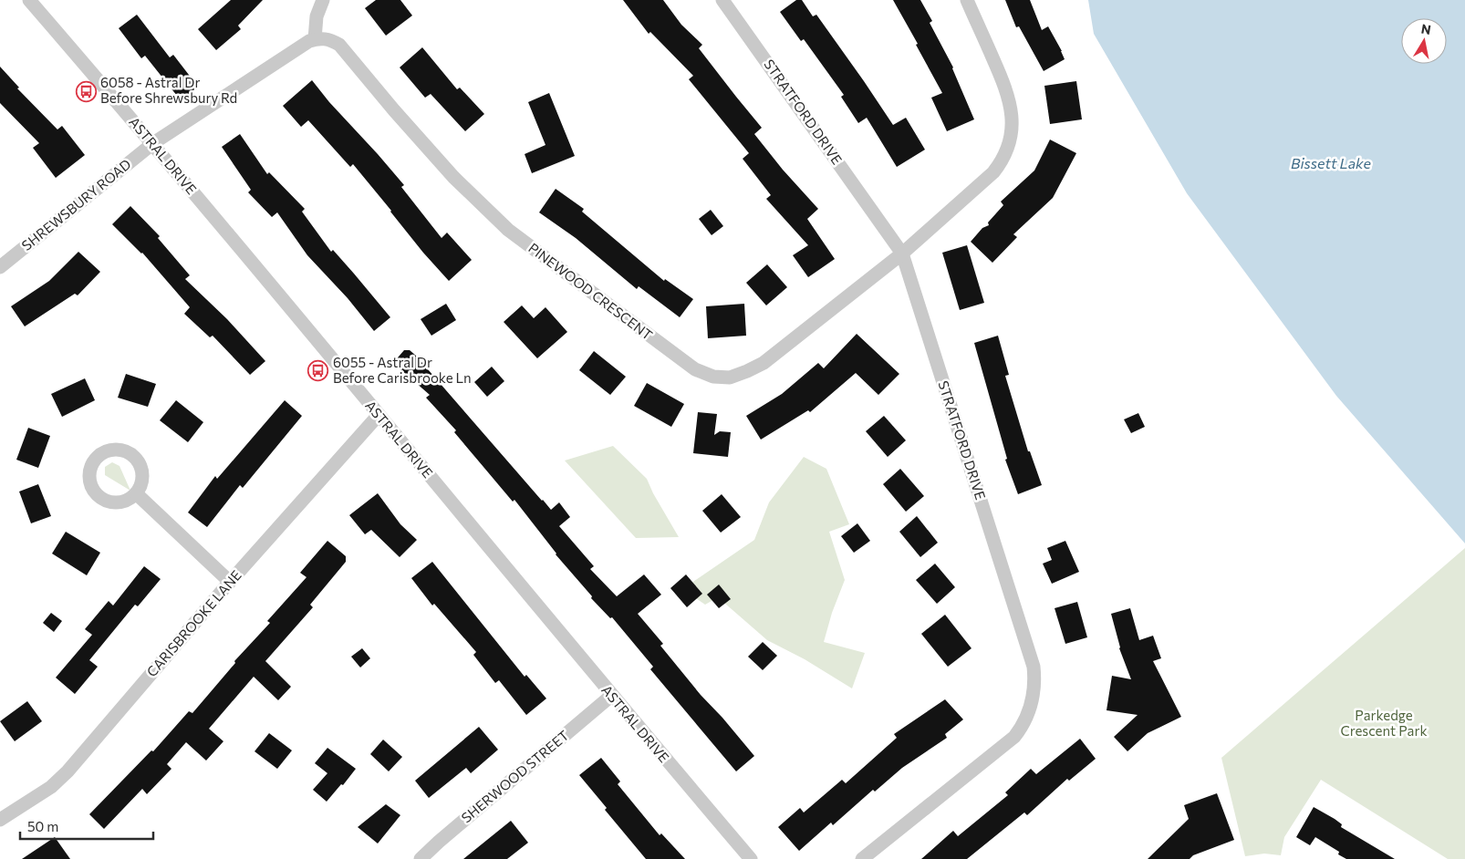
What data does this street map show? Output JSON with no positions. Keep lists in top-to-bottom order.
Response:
{
  "streets": {
    "street": [
      "STRATFORD DRIVE",
      "ASTRAL DRIVE",
      "SHREWSBURY ROAD",
      "PINEWOOD CRESCENT",
      "CARISBROOKE LANE",
      "SHERWOOD STREET"
    ]
  },
  "crossings": [
    ["STRATFORD DRIVE", "PINEWOOD CRESCENT"],
    ["ASTRAL DRIVE", "SHREWSBURY ROAD"],
    ["ASTRAL DRIVE", "CARISBROOKE LANE"],
    ["ASTRAL DRIVE", "SHERWOOD STREET"],
    ["SHREWSBURY ROAD", "PINEWOOD CRESCENT"]
  ],
  "water": ["Bissett Lake"],
  "parks": ["Parkedge Crescent Park"],
  "places": {
    "bus stop": ["6058 - Astral Dr Before Shrewsbury Rd", "6055 - Astral Dr Before Carisbrooke Ln"]
  },
  "scale_bar": "50 m",
  "north": "top"
}
